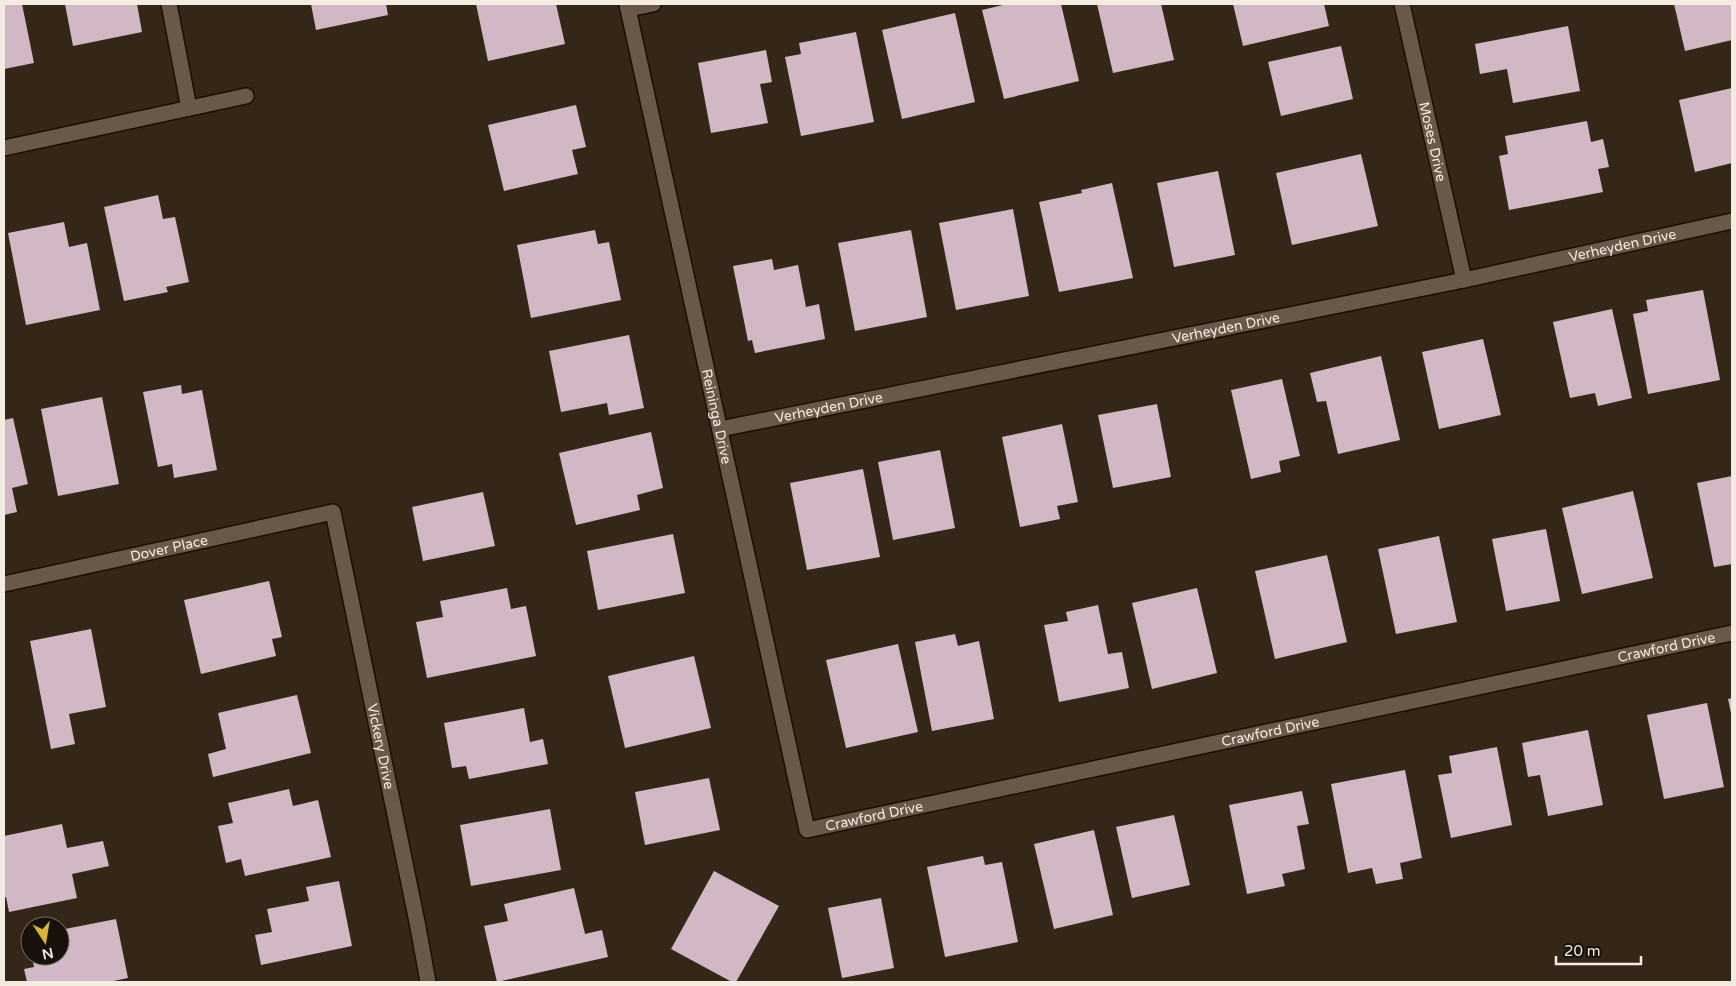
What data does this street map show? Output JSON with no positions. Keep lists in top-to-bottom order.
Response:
{
  "streets": {
    "street": [
      "Moses Drive",
      "Verheyden Drive",
      "Reininga Drive",
      "Dover Place",
      "Crawford Drive",
      "Vickery Drive"
    ]
  },
  "crossings": [
    ["Moses Drive", "Verheyden Drive"],
    ["Verheyden Drive", "Reininga Drive"],
    ["Reininga Drive", "Crawford Drive"],
    ["Dover Place", "Vickery Drive"]
  ],
  "scale_bar": "20 m",
  "north": "bottom"
}
